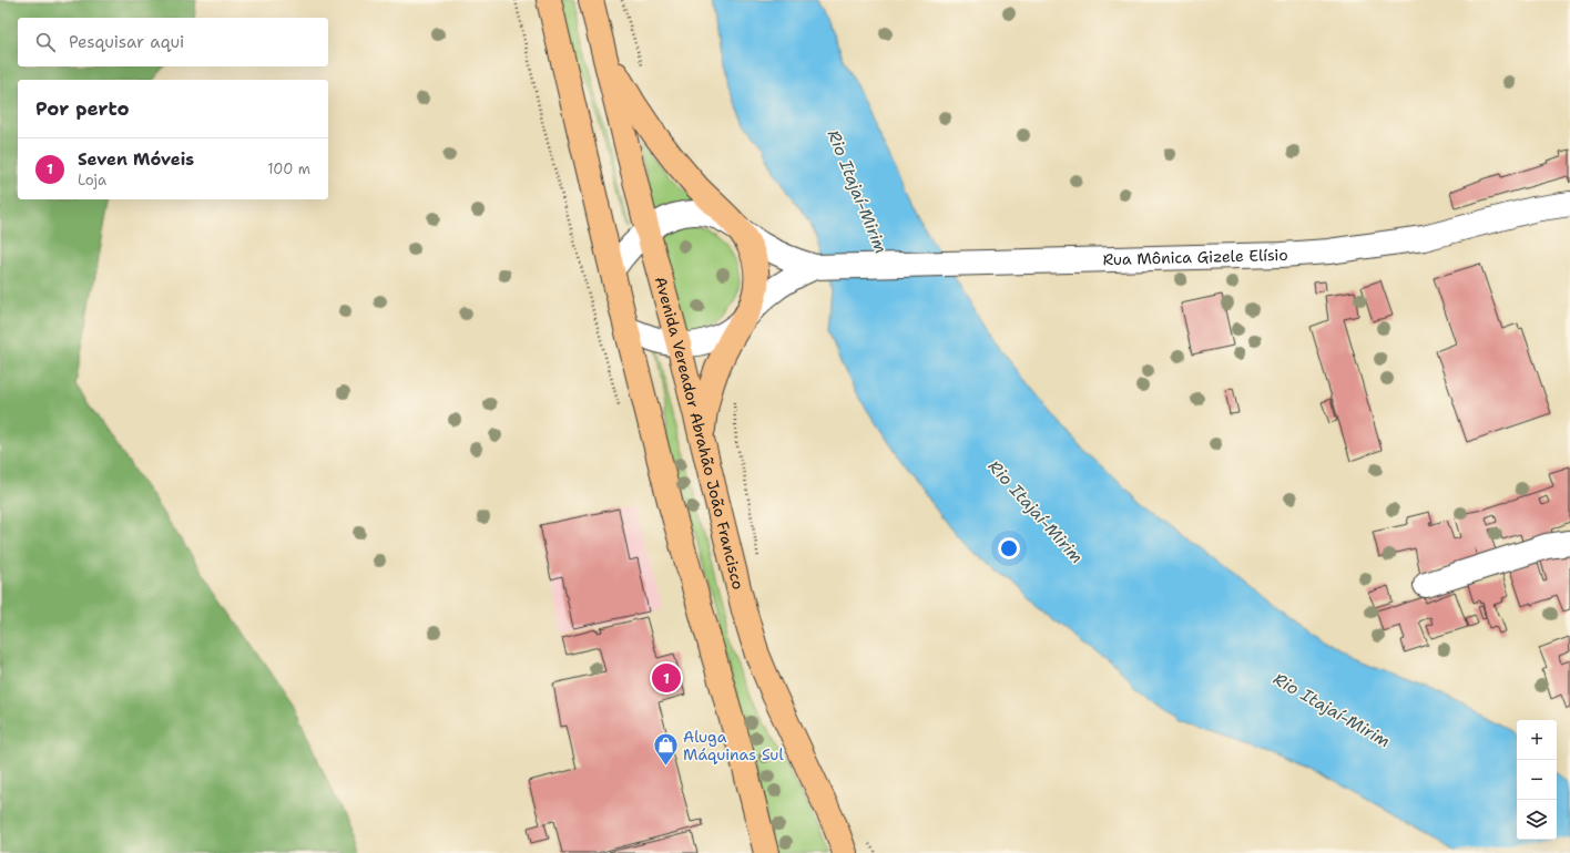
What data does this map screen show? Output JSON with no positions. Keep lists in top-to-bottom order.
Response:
{
  "streets": {
    "main road": ["Avenida Vereador Abrahão João Francisco"],
    "street": ["Rua Mônica Gizele Elísio"]
  },
  "crossings": [
    ["Rua Mônica Gizele Elísio", "Avenida Vereador Abrahão João Francisco"]
  ],
  "water": ["Rio Itajaí-Mirim"],
  "places": {
    "shop": ["Aluga Máquinas Sul"]
  },
  "page": {
    "search": "Pesquisar aqui",
    "heading": "Por perto",
    "list": [
      {
        "mark": "1",
        "name": "Seven Móveis",
        "note": "Loja",
        "value": "100 m"
      }
    ],
    "pins": "1",
    "map_buttons": ["+", "−"]
  }
}
